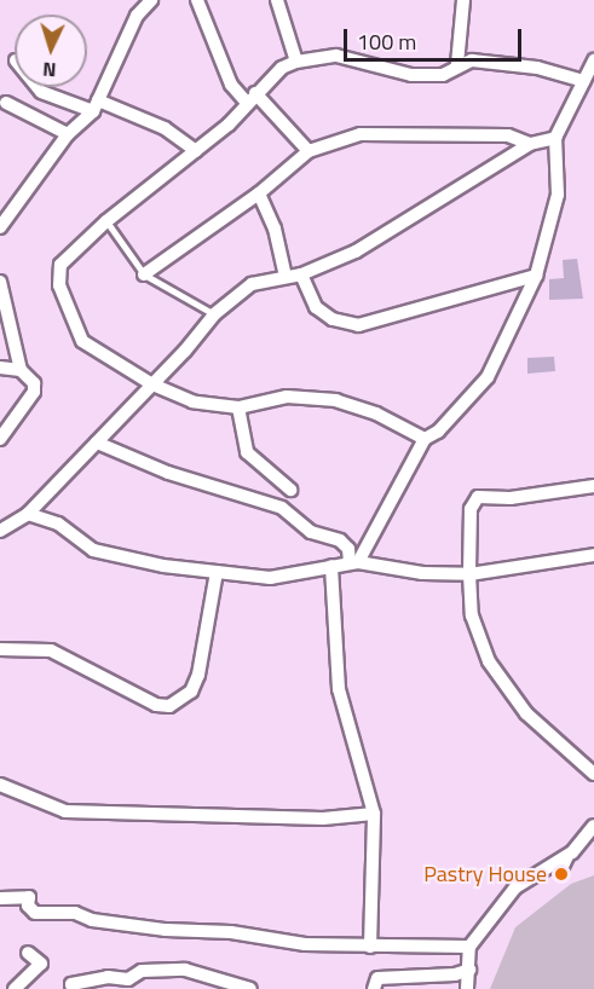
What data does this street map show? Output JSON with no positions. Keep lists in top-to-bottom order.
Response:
{
  "places": ["Pastry House"],
  "scale_bar": "100 m",
  "north": "bottom"
}
